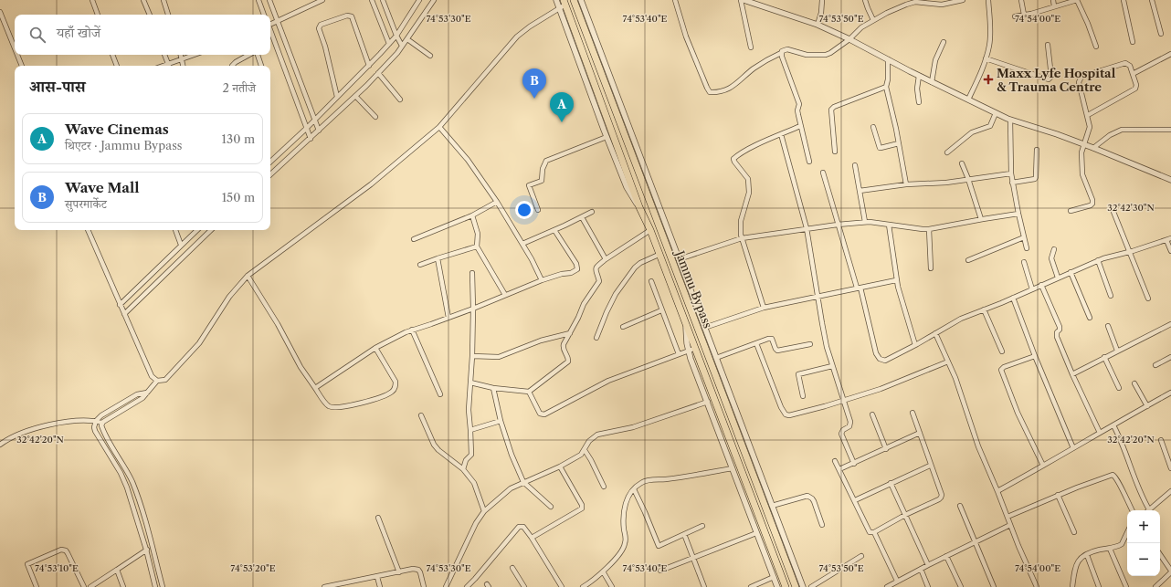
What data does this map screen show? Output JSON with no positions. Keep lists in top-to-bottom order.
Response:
{
  "streets": {
    "highway": ["Jammu Bypass"]
  },
  "places": {
    "health": ["Maxx Lyfe Hospital & Trauma Centre"]
  },
  "page": {
    "search": "यहाँ खोजें",
    "heading": ["आस-पास", "2 नतीजे"],
    "pins": ["B", "A"],
    "list": [
      {
        "mark": "A",
        "name": "Wave Cinemas",
        "note": "थिएटर · Jammu Bypass",
        "value": "130 m"
      },
      {
        "mark": "B",
        "name": "Wave Mall",
        "note": "सुपरमार्केट",
        "value": "150 m"
      }
    ],
    "map_buttons": ["+", "−"]
  },
  "coordinates": [
    "74°53'30\"E",
    "74°53'40\"E",
    "74°53'50\"E",
    "74°54'00\"E",
    "32°42'30\"N",
    "32°42'20\"N",
    "74°53'10\"E",
    "74°53'20\"E"
  ]
}
